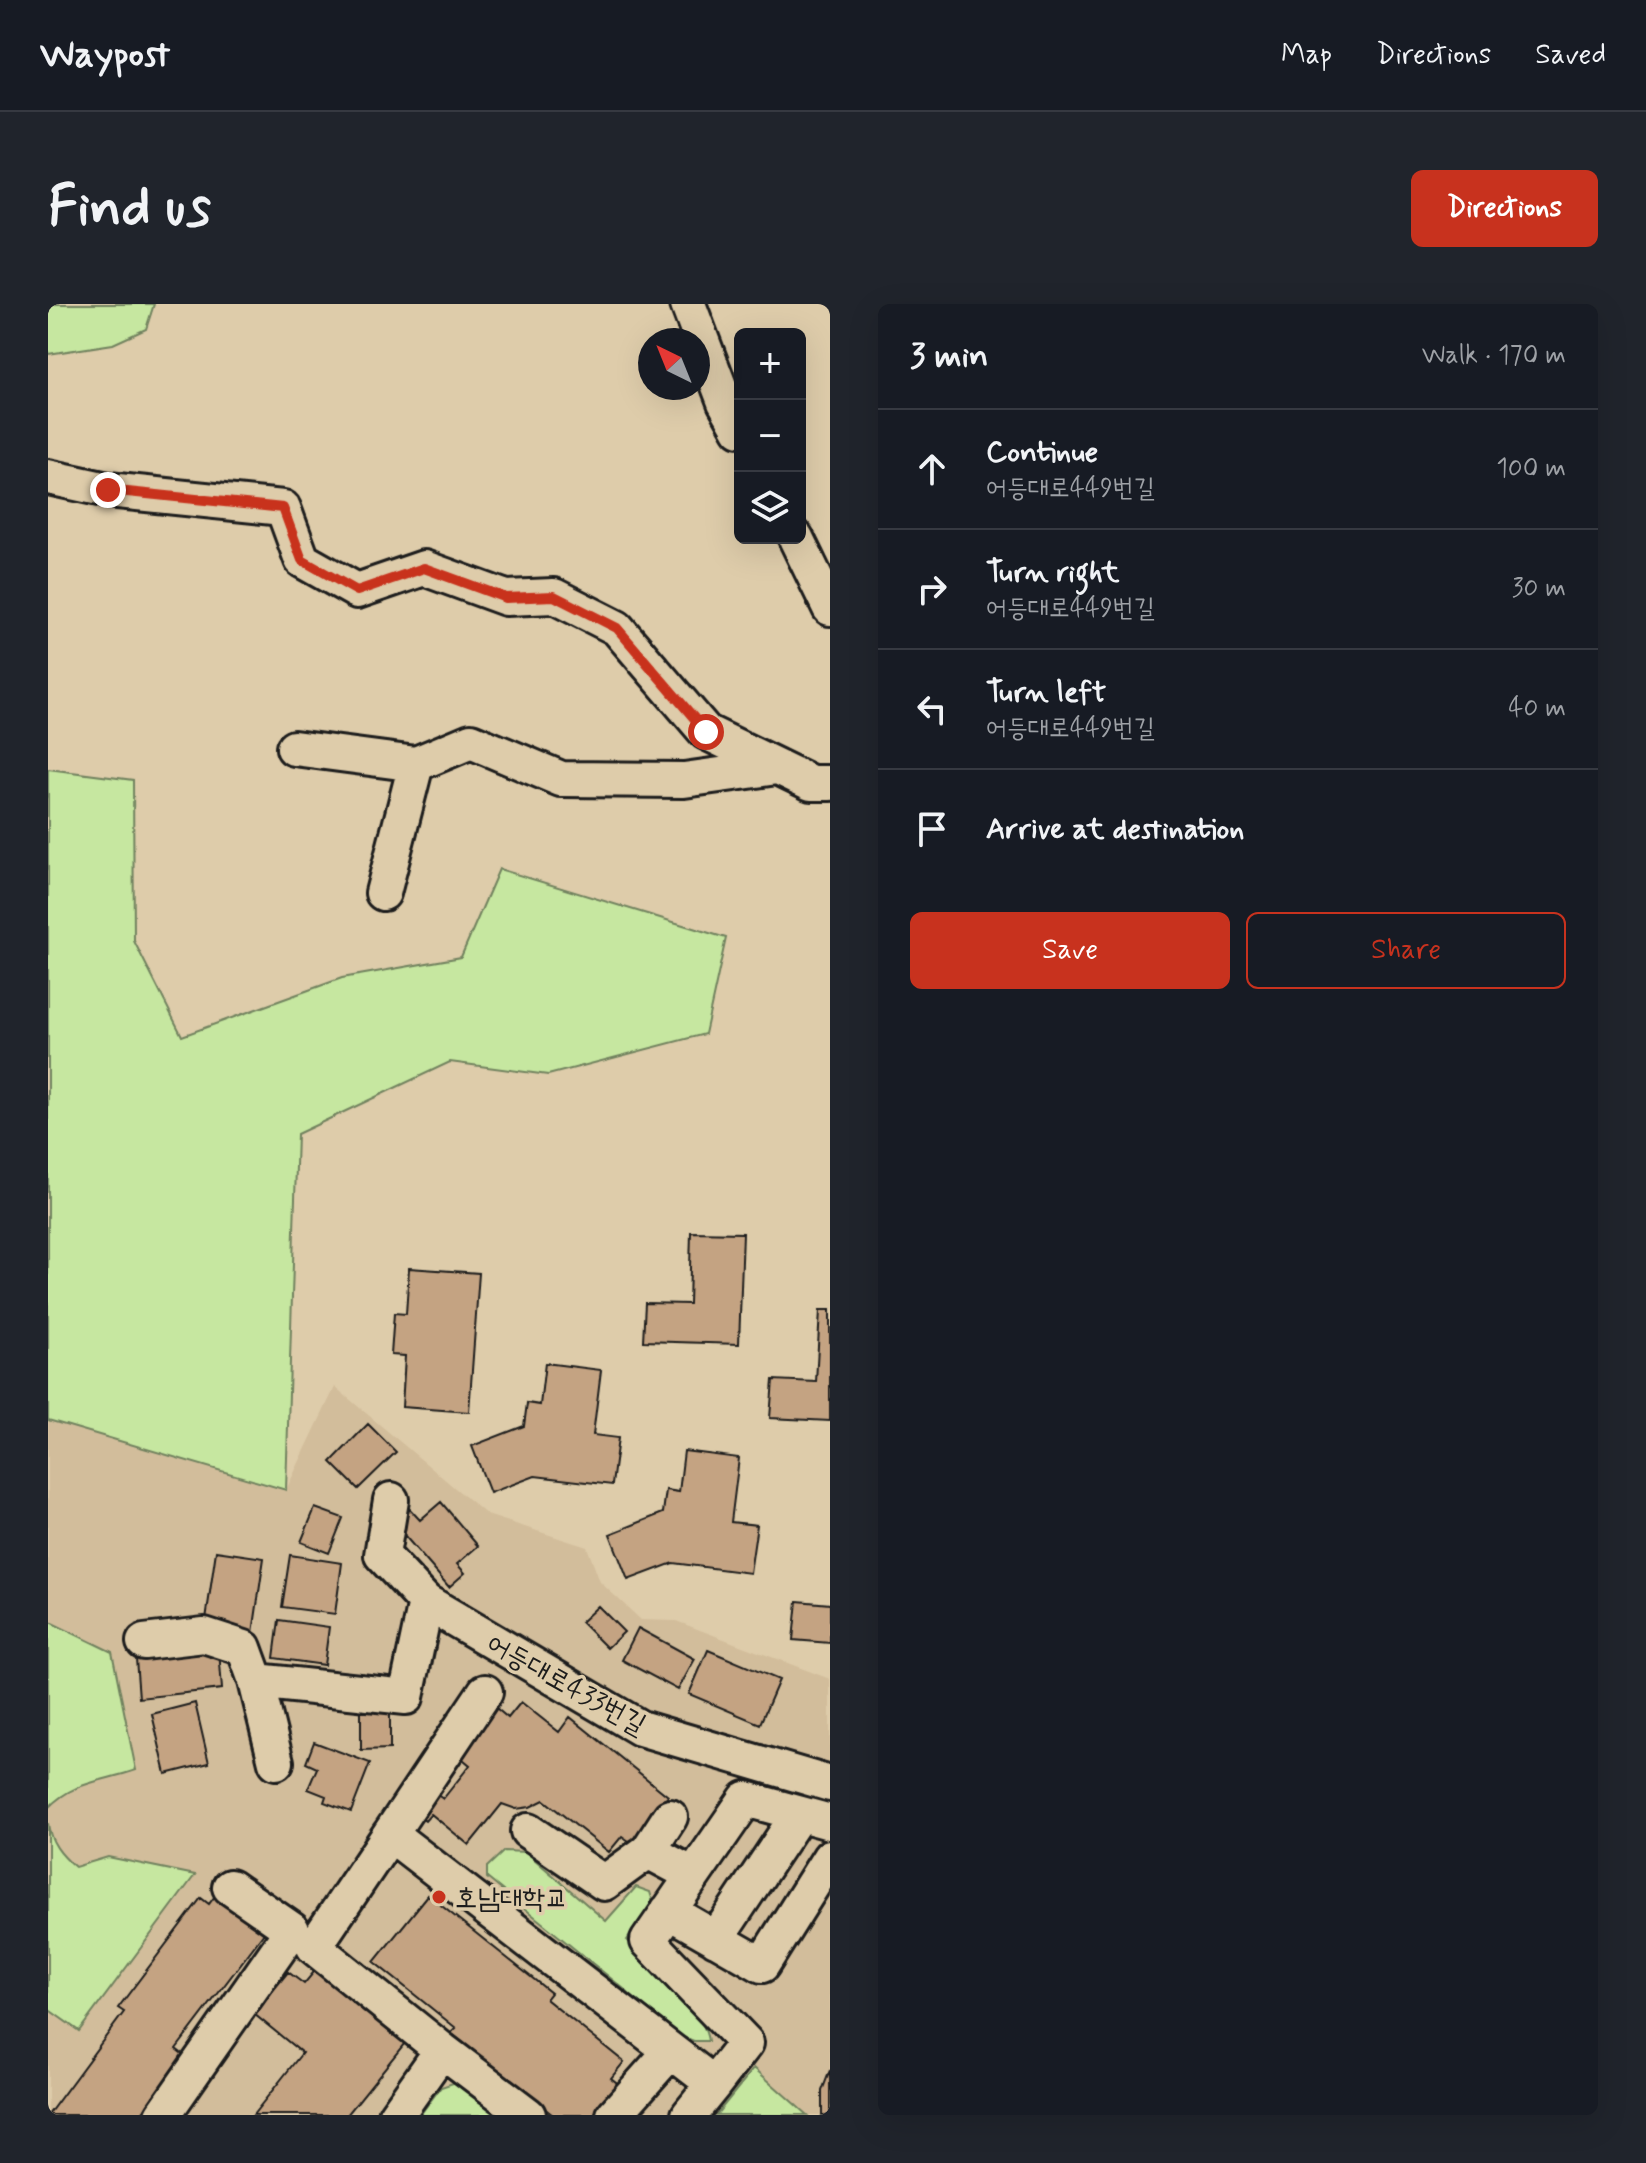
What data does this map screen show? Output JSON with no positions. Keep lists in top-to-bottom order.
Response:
{
  "streets": {
    "street": ["어등대로433번길"]
  },
  "places": ["호남대학교"],
  "north": "top left",
  "page": {
    "header": "Waypost",
    "nav": ["Map", "Directions", "Saved"],
    "buttons": [
      "Directions",
      ["Save", "Share"]
    ],
    "title": "Find us",
    "heading": ["3 min", "Walk · 170 m"],
    "map_buttons": ["+", "−"],
    "list": [
      ["Continue", "어등대로449번길", "100 m"],
      ["Turn right", "어등대로449번길", "30 m"],
      ["Turn left", "어등대로449번길", "40 m"],
      "Arrive at destination"
    ]
  }
}
